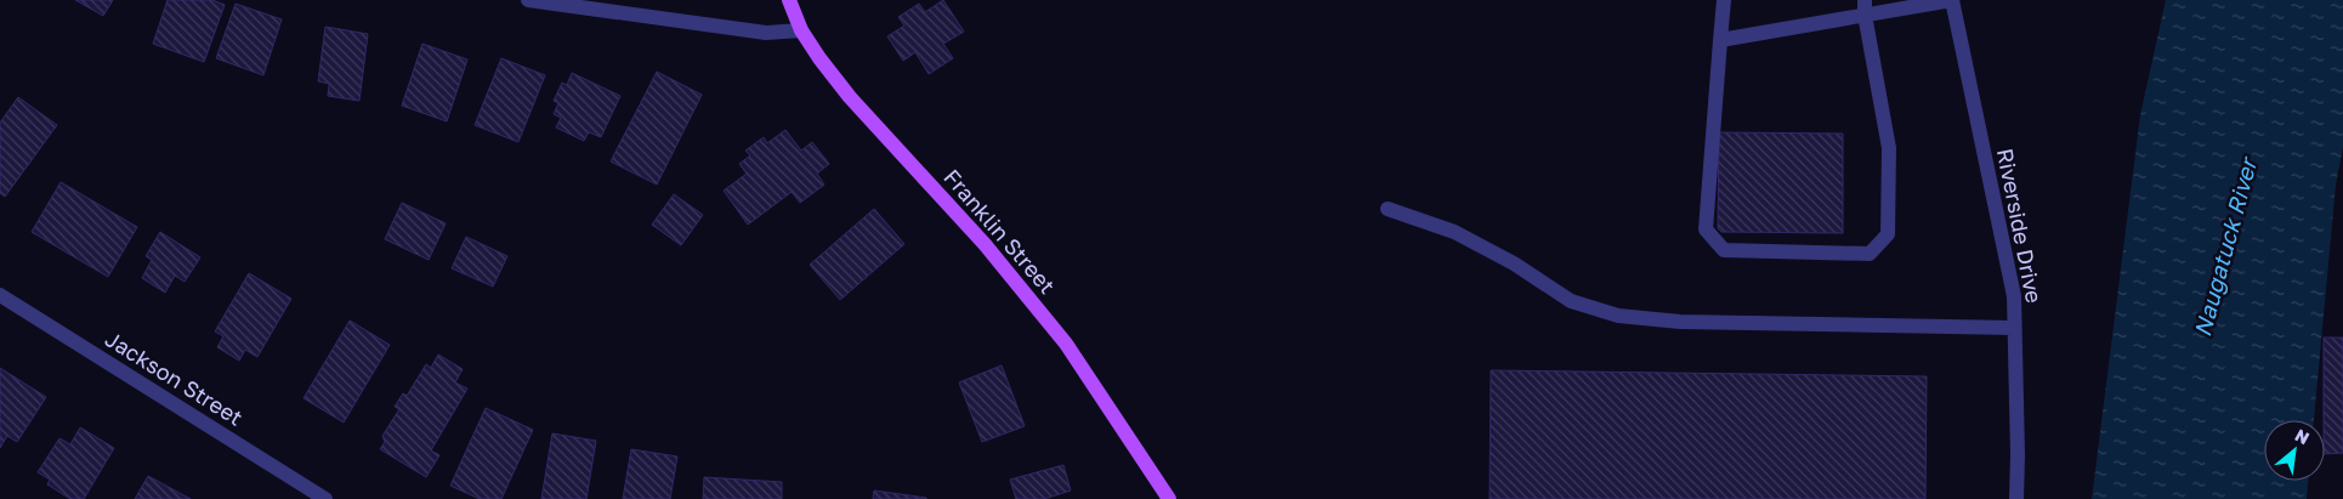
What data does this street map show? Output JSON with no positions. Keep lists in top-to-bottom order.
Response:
{
  "streets": {
    "main road": ["Franklin Street"],
    "street": ["Riverside Drive", "Jackson Street"]
  },
  "water": ["Naugatuck River"],
  "north": "top right"
}
